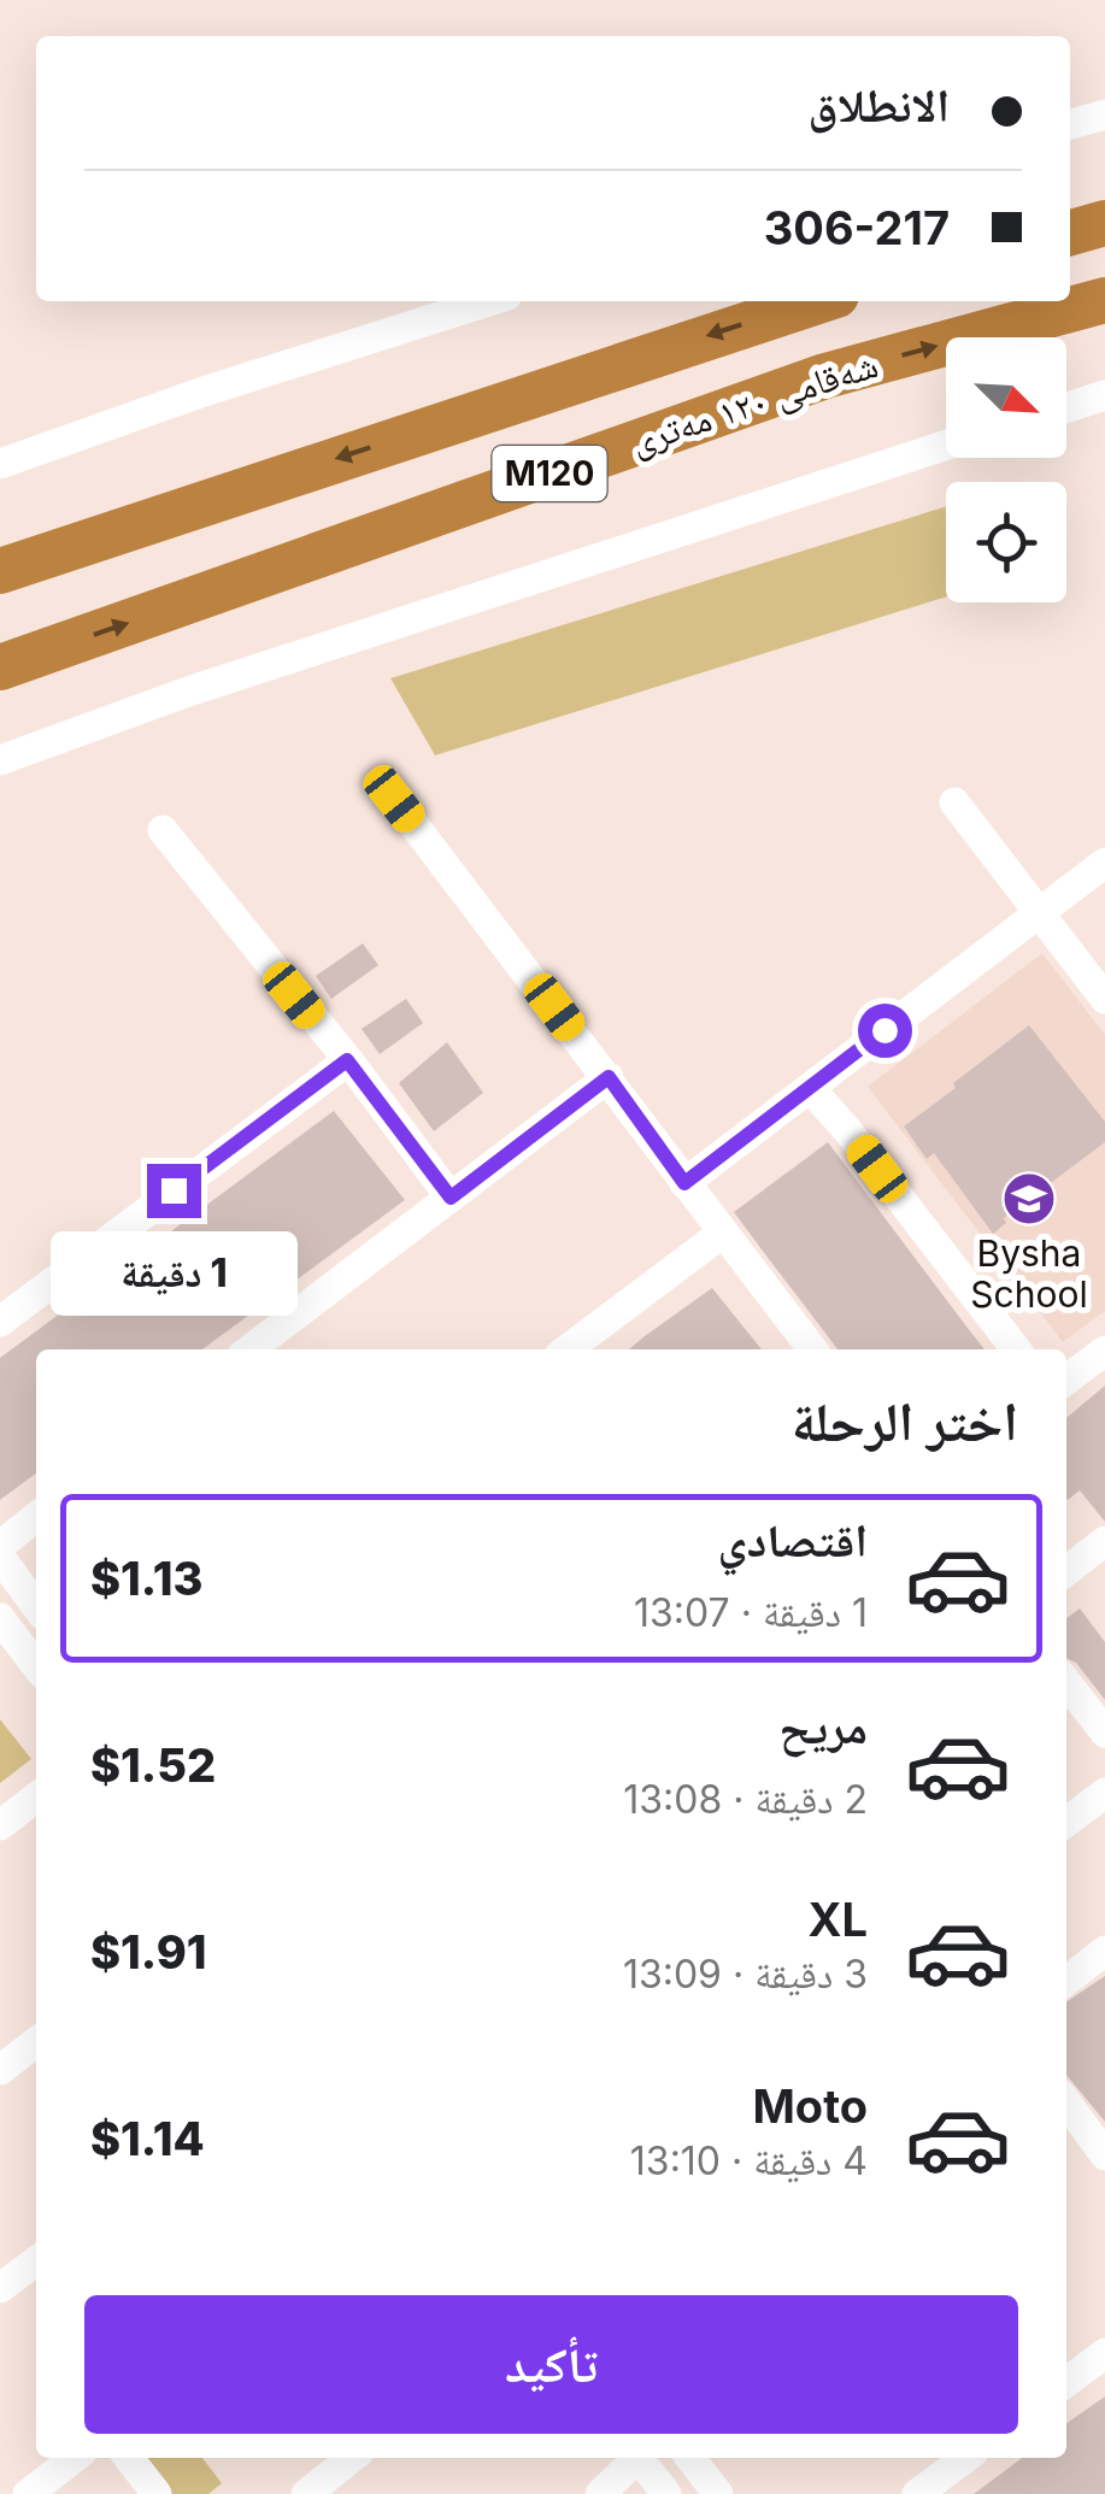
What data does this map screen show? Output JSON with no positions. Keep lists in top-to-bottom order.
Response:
{
  "streets": {
    "highway": ["شەقامی ١٢٠ مەتری", "M120"]
  },
  "places": {
    "school or university": ["Bysha School"]
  },
  "north": "bottom right",
  "page": {
    "banner": ["الانطلاق", "306-217"],
    "bubble": "1 دقيقة",
    "heading": "اختر الرحلة",
    "list": [
      {
        "name": "اقتصادي",
        "note": "1 دقيقة · 13:07",
        "value": "$1.13"
      },
      {
        "name": "مريح",
        "note": "2 دقيقة · 13:08",
        "value": "$1.52"
      },
      {
        "name": "XL",
        "note": "3 دقيقة · 13:09",
        "value": "$1.91"
      },
      {
        "name": "Moto",
        "note": "4 دقيقة · 13:10",
        "value": "$1.14"
      }
    ],
    "buttons": "تأكيد"
  }
}
